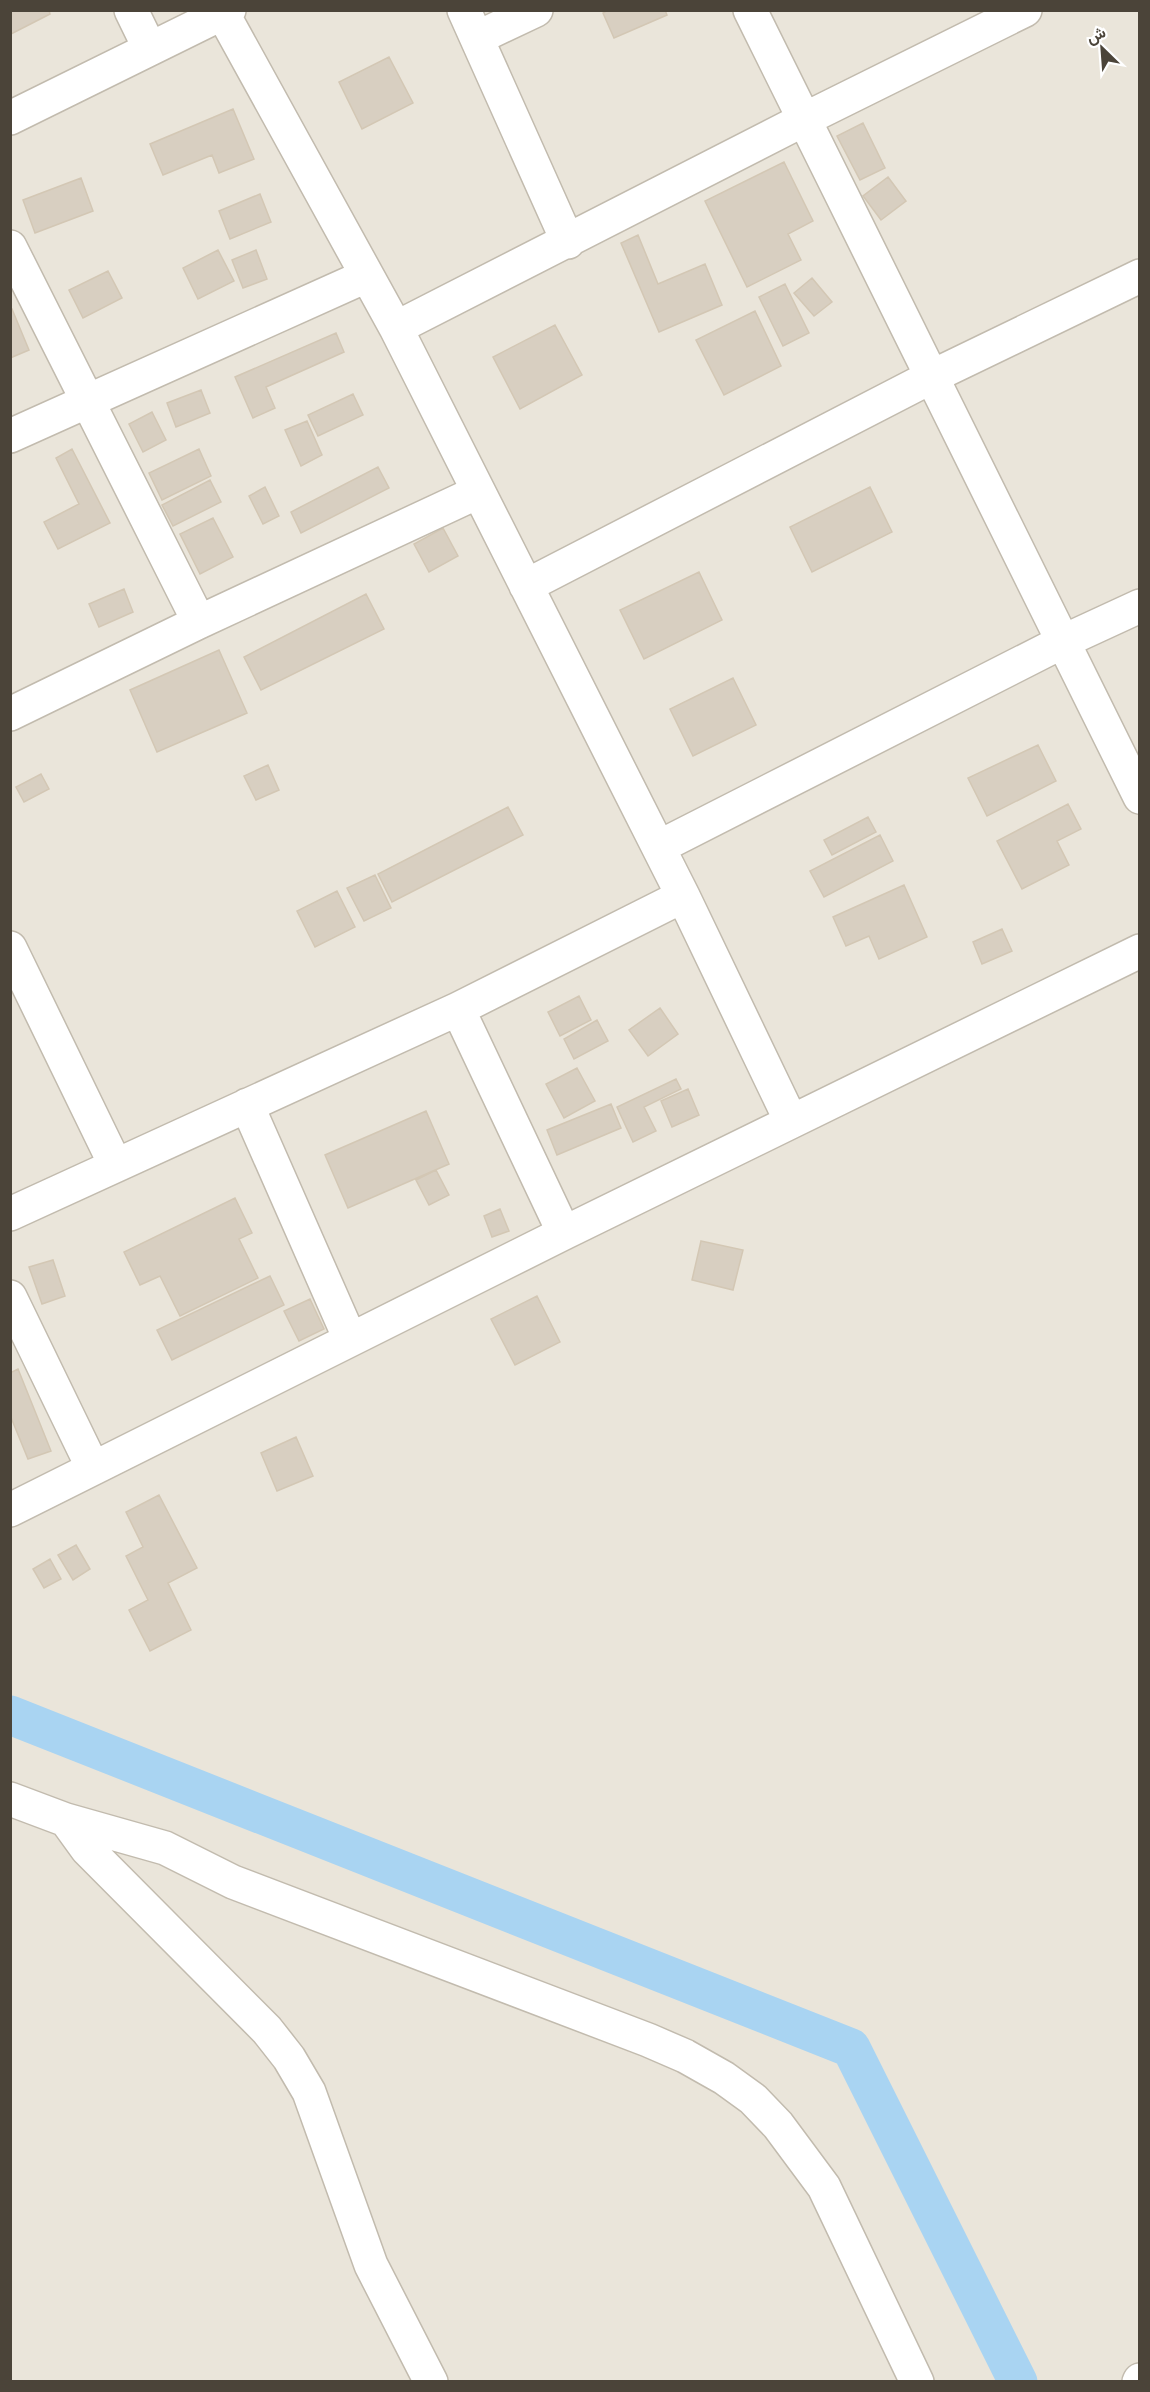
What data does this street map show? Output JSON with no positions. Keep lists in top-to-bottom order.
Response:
{
  "north": "top left"
}
